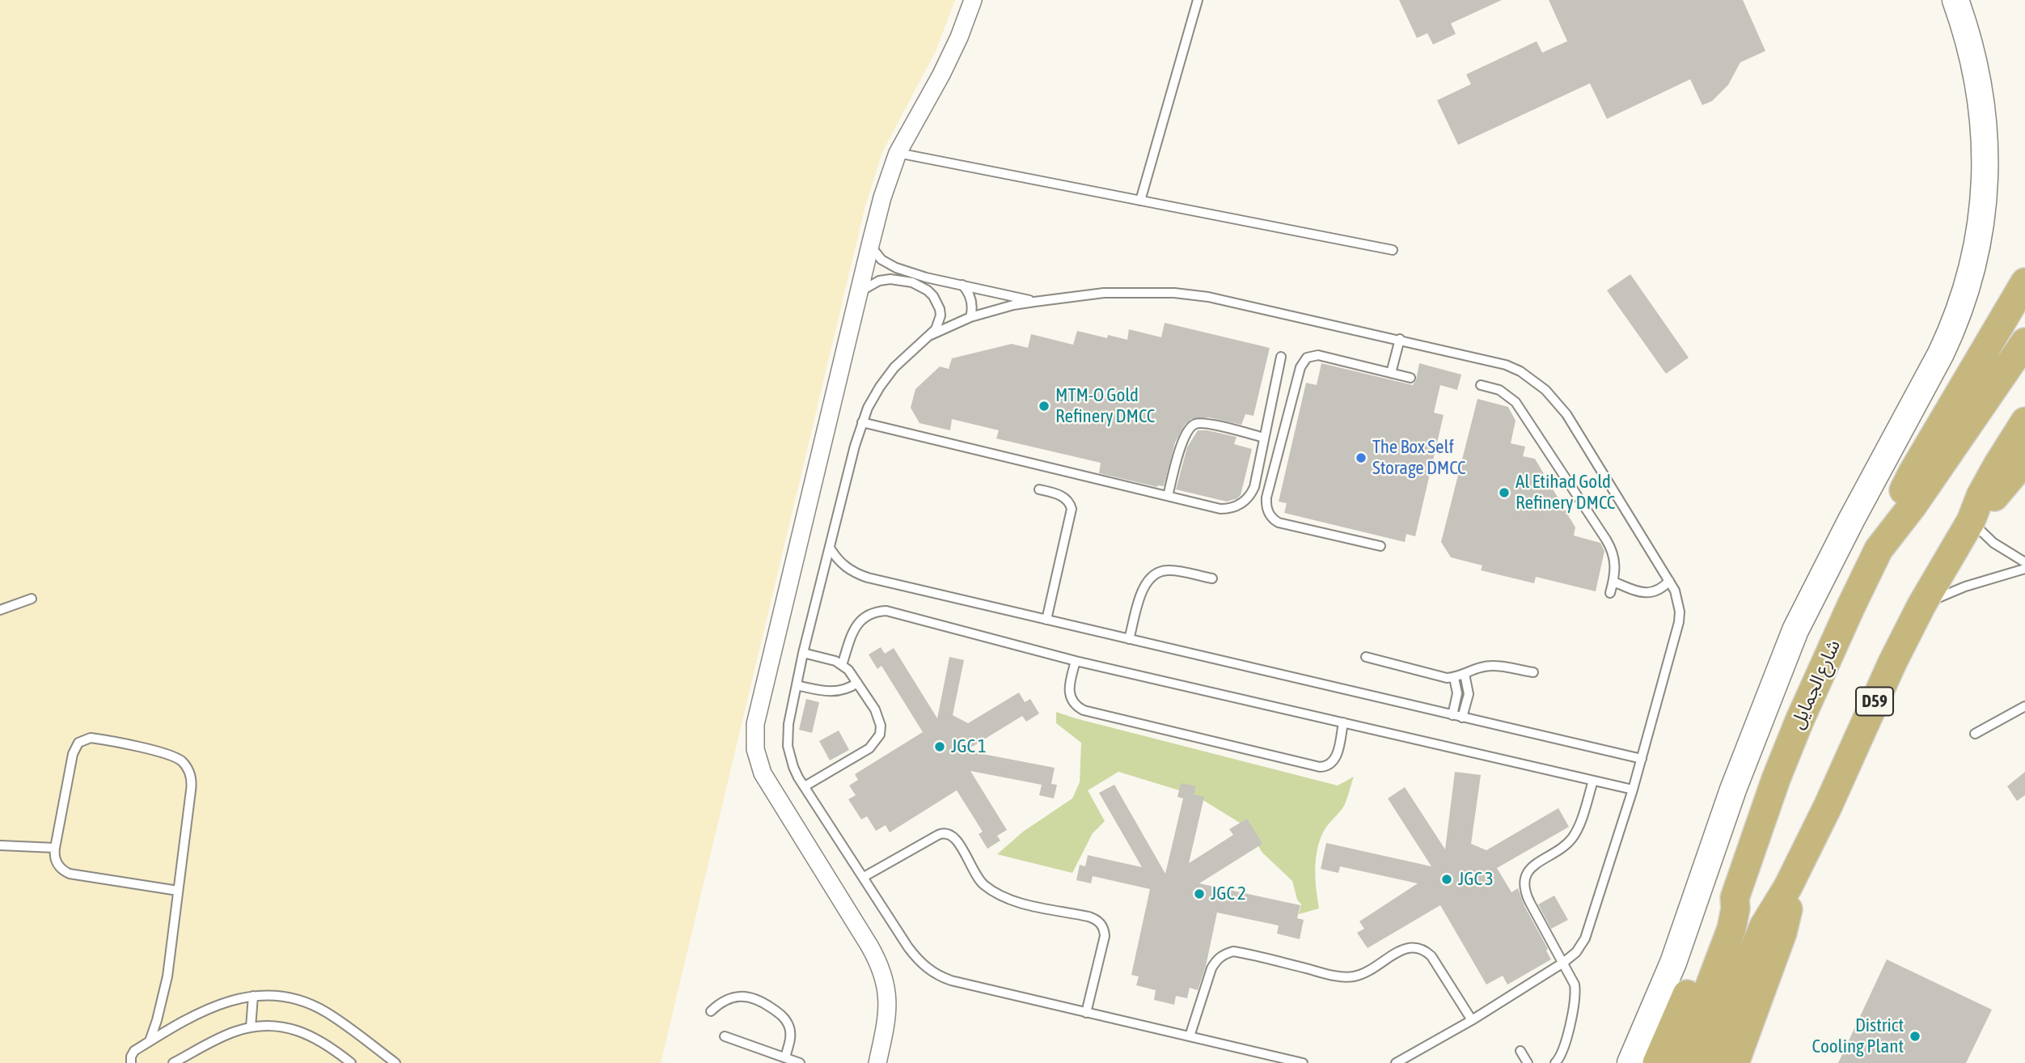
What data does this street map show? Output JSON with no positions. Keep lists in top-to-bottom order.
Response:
{
  "streets": {
    "main road": ["شارع الجمايل", "D59"]
  },
  "places": [
    "MTM-O Gold Refinery DMCC",
    "The Box Self Storage DMCC",
    "Al Etihad Gold Refinery DMCC",
    "JGC 1",
    "JGC 3",
    "JGC 2",
    "District Cooling Plant"
  ]
}
